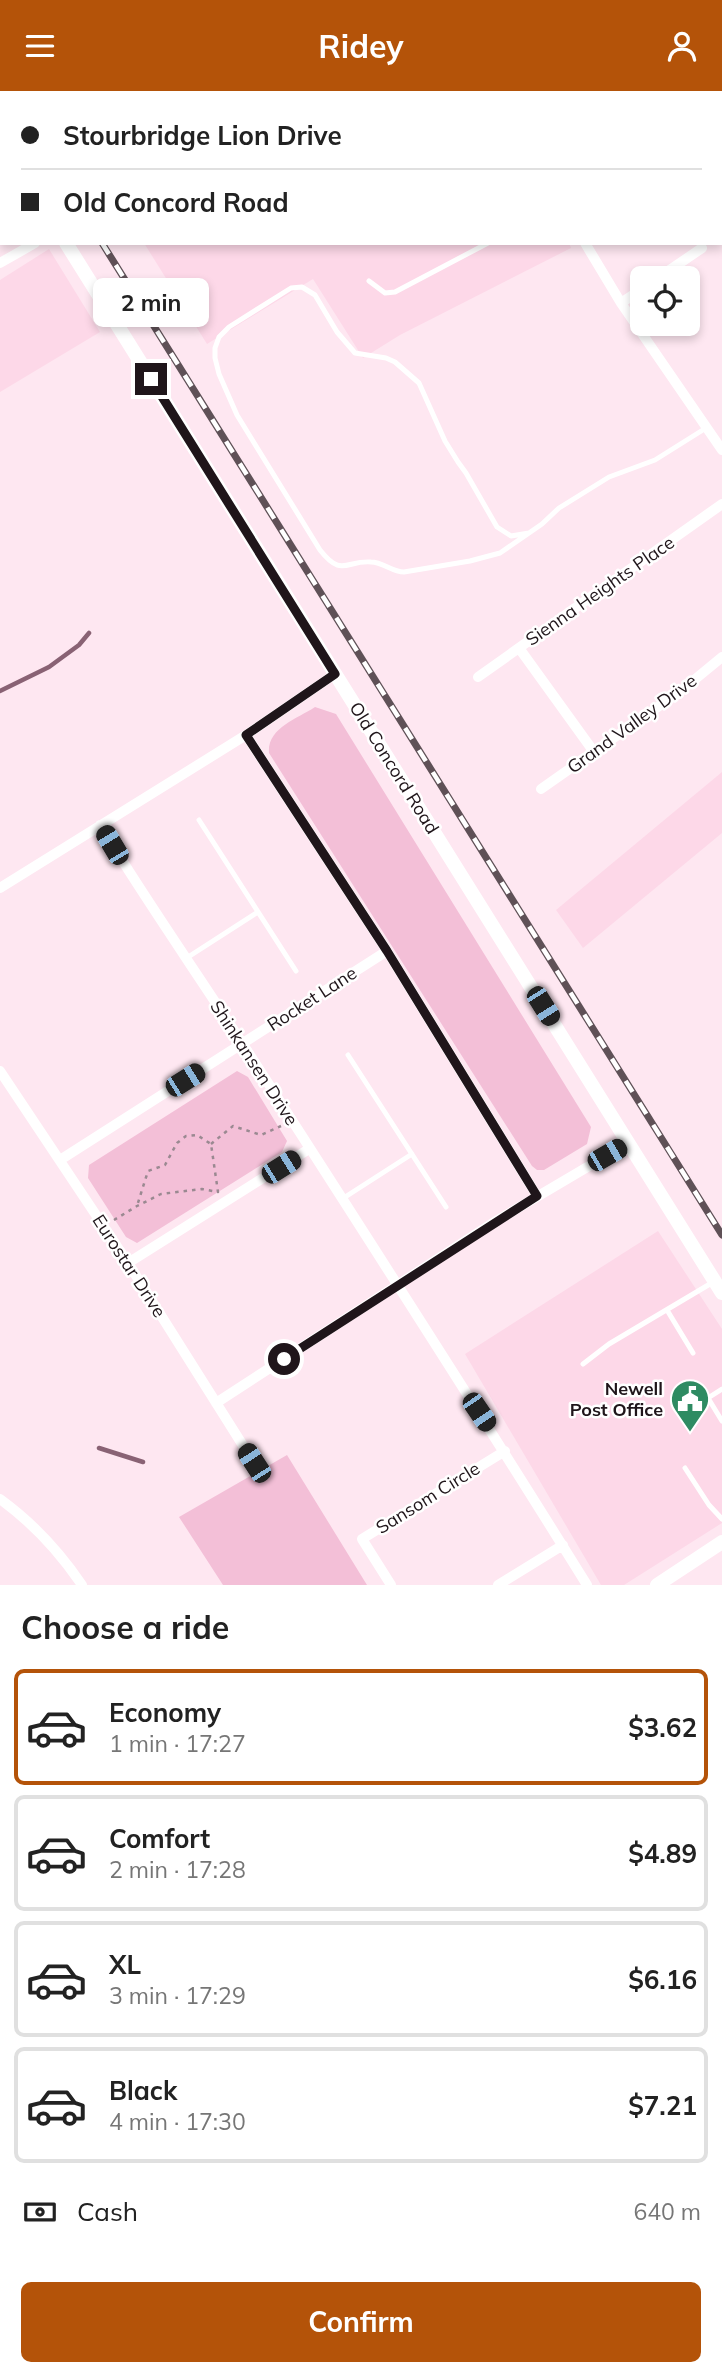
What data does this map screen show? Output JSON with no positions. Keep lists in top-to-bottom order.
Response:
{
  "streets": {
    "street": [
      "Sienna Heights Place",
      "Grand Valley Drive",
      "Old Concord Road",
      "Rocket Lane",
      "Shinkansen Drive",
      "Eurostar Drive",
      "Sansom Circle"
    ]
  },
  "crossings": [
    ["Rocket Lane", "Shinkansen Drive"],
    ["Rocket Lane", "Eurostar Drive"],
    ["Shinkansen Drive", "Sansom Circle"]
  ],
  "places": {
    "public building": ["Newell Post Office"]
  },
  "page": {
    "header": "Ridey",
    "banner": ["Stourbridge Lion Drive", "Old Concord Road"],
    "bubble": "2 min",
    "heading": "Choose a ride",
    "list": [
      {
        "name": "Economy",
        "note": "1 min · 17:27",
        "value": "$3.62"
      },
      {
        "name": "Comfort",
        "note": "2 min · 17:28",
        "value": "$4.89"
      },
      {
        "name": "XL",
        "note": "3 min · 17:29",
        "value": "$6.16"
      },
      {
        "name": "Black",
        "note": "4 min · 17:30",
        "value": "$7.21"
      }
    ],
    "pay": ["Cash", "640 m"],
    "buttons": "Confirm"
  }
}
